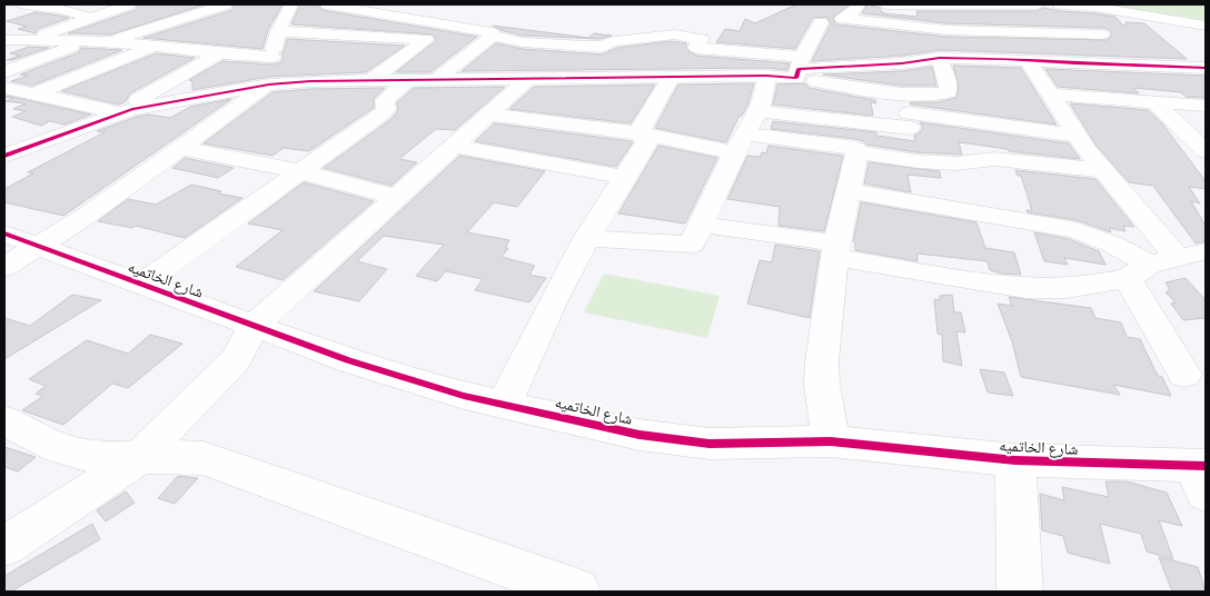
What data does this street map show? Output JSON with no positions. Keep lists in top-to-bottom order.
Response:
{
  "streets": {
    "street": ["شارع الخاتميه"]
  }
}
